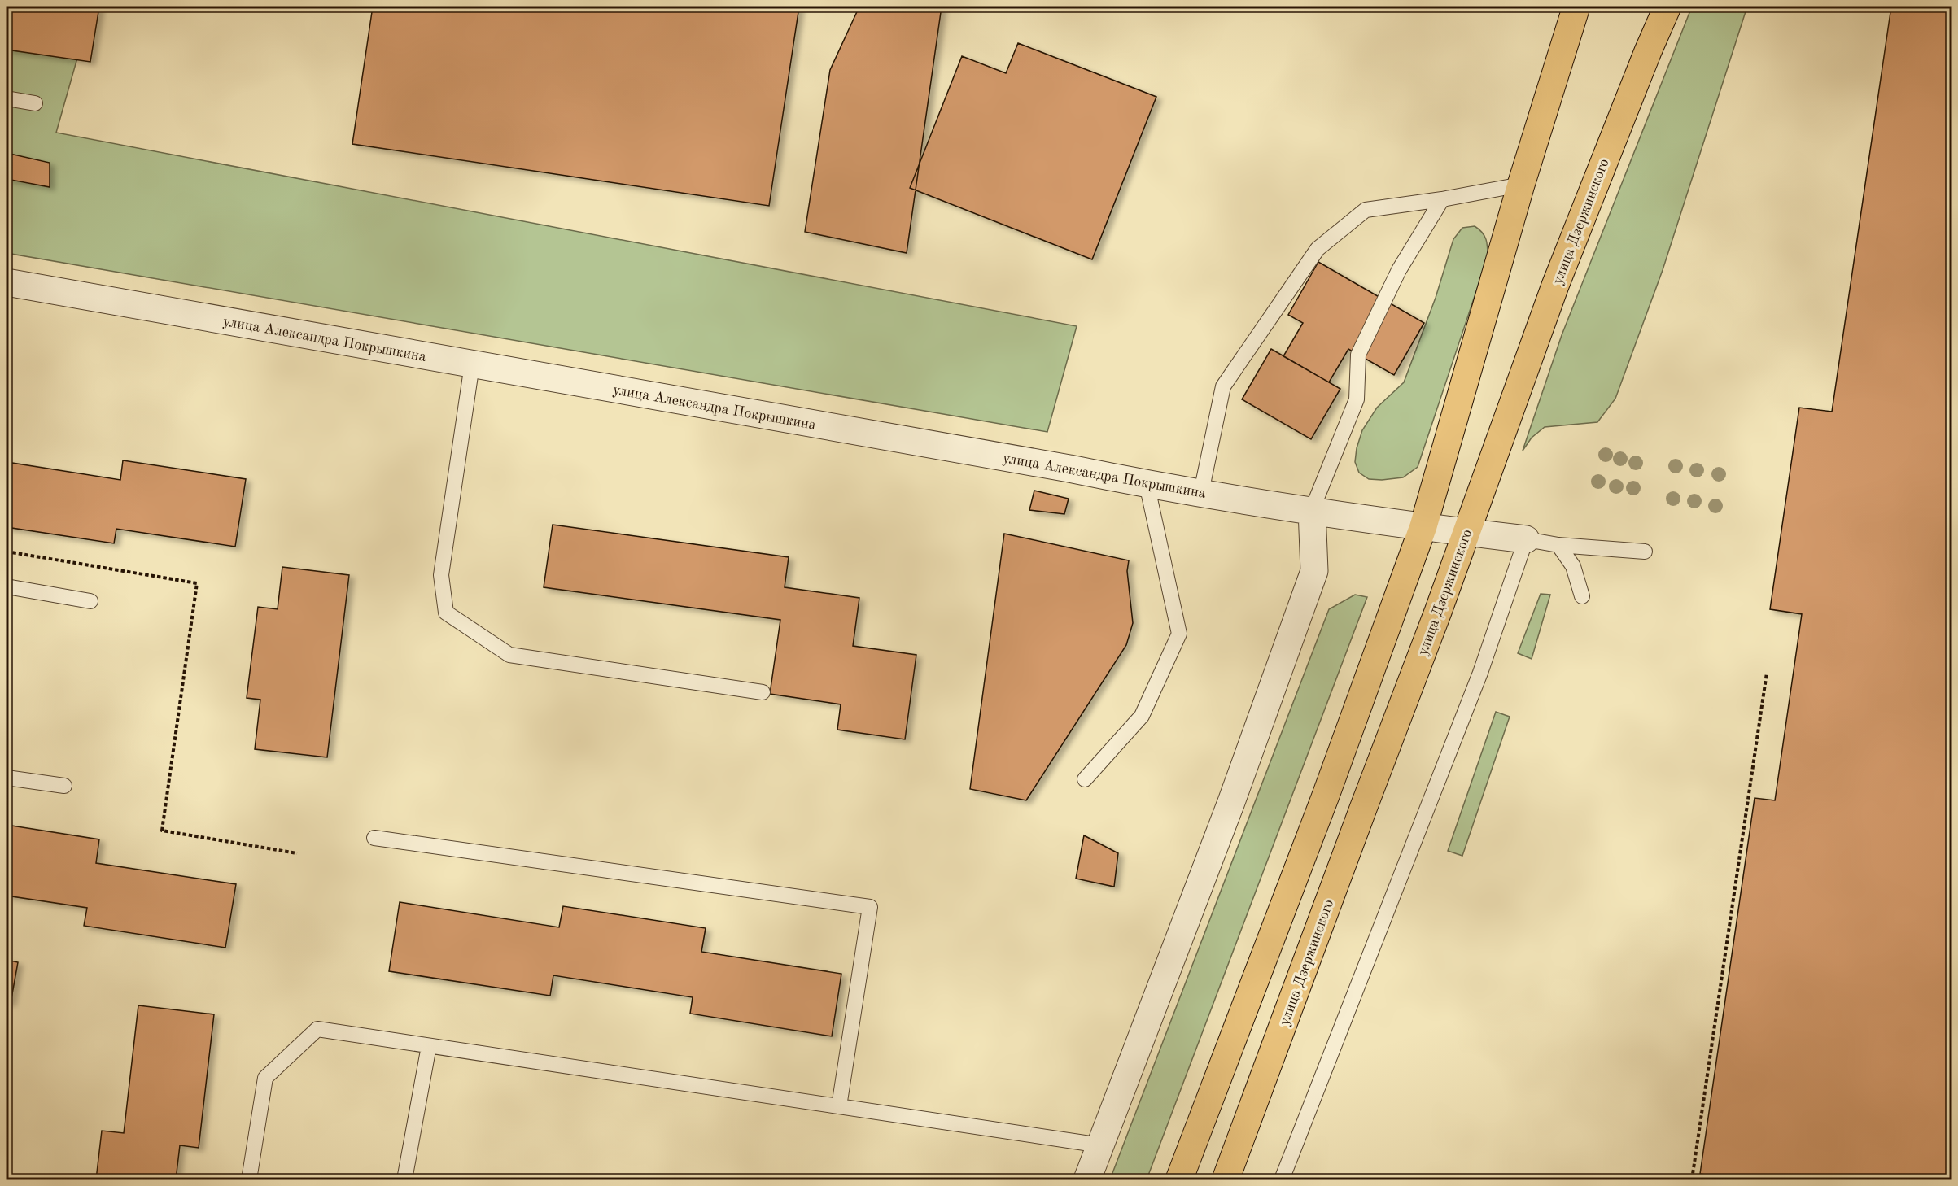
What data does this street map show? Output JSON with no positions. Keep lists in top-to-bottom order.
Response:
{
  "streets": {
    "main road": ["улица Дзержинского"],
    "street": ["улица Александра Покрышкина"]
  },
  "crossings": [
    ["улица Дзержинского", "улица Александра Покрышкина"]
  ]
}
